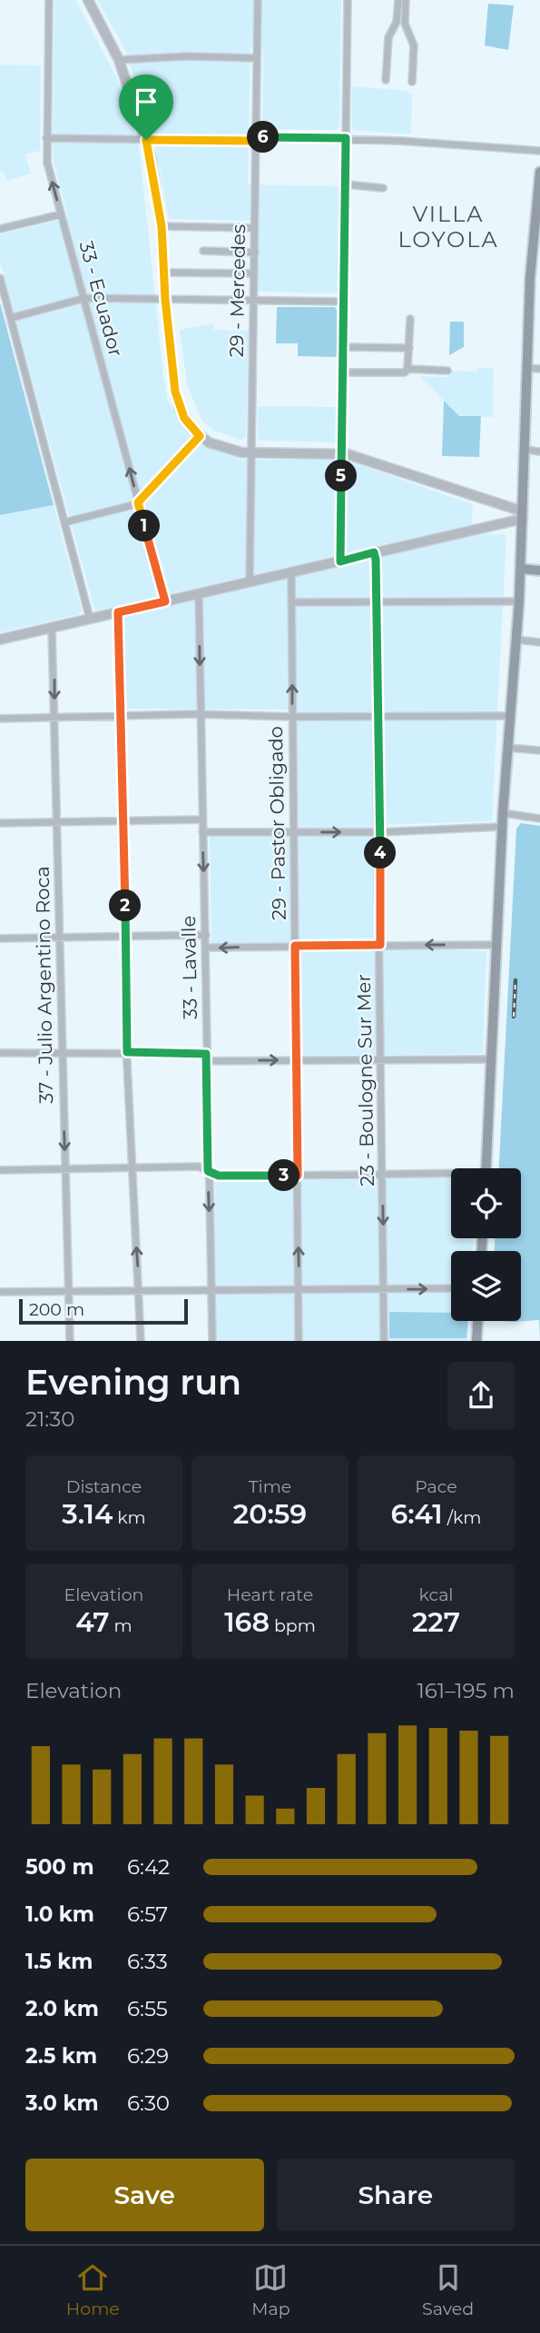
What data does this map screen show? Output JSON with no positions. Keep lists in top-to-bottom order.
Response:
{
  "streets": {
    "street": [
      "29 - Mercedes",
      "33 - Ecuador",
      "29 - Pastor Obligado",
      "33 - Lavalle",
      "37 - Julio Argentino Roca",
      "23 - Boulogne Sur Mer"
    ]
  },
  "one_way": ["33 - Ecuador", "33 - Lavalle"],
  "districts": ["VILLA LOYOLA"],
  "scale_bar": "200 m",
  "page": {
    "pins": [
      "6",
      "5",
      "1",
      "4",
      "2",
      "3"
    ],
    "scale": "200 m",
    "heading": ["Evening run", "21:30"],
    "stats": [
      ["Distance", "3.14 km"],
      ["Time", "20:59"],
      ["Pace", "6:41 /km"],
      ["Elevation", "47 m"],
      ["Heart rate", "168 bpm"],
      ["kcal", "227"]
    ],
    "chart": ["Elevation", "161–195 m"],
    "list": [
      {
        "name": "500 m",
        "note": "6:42"
      },
      {
        "name": "1.0 km",
        "note": "6:57"
      },
      {
        "name": "1.5 km",
        "note": "6:33"
      },
      {
        "name": "2.0 km",
        "note": "6:55"
      },
      {
        "name": "2.5 km",
        "note": "6:29"
      },
      {
        "name": "3.0 km",
        "note": "6:30"
      }
    ],
    "buttons": ["Save", "Share"],
    "tabs": ["Home", "Map", "Saved"]
  }
}
